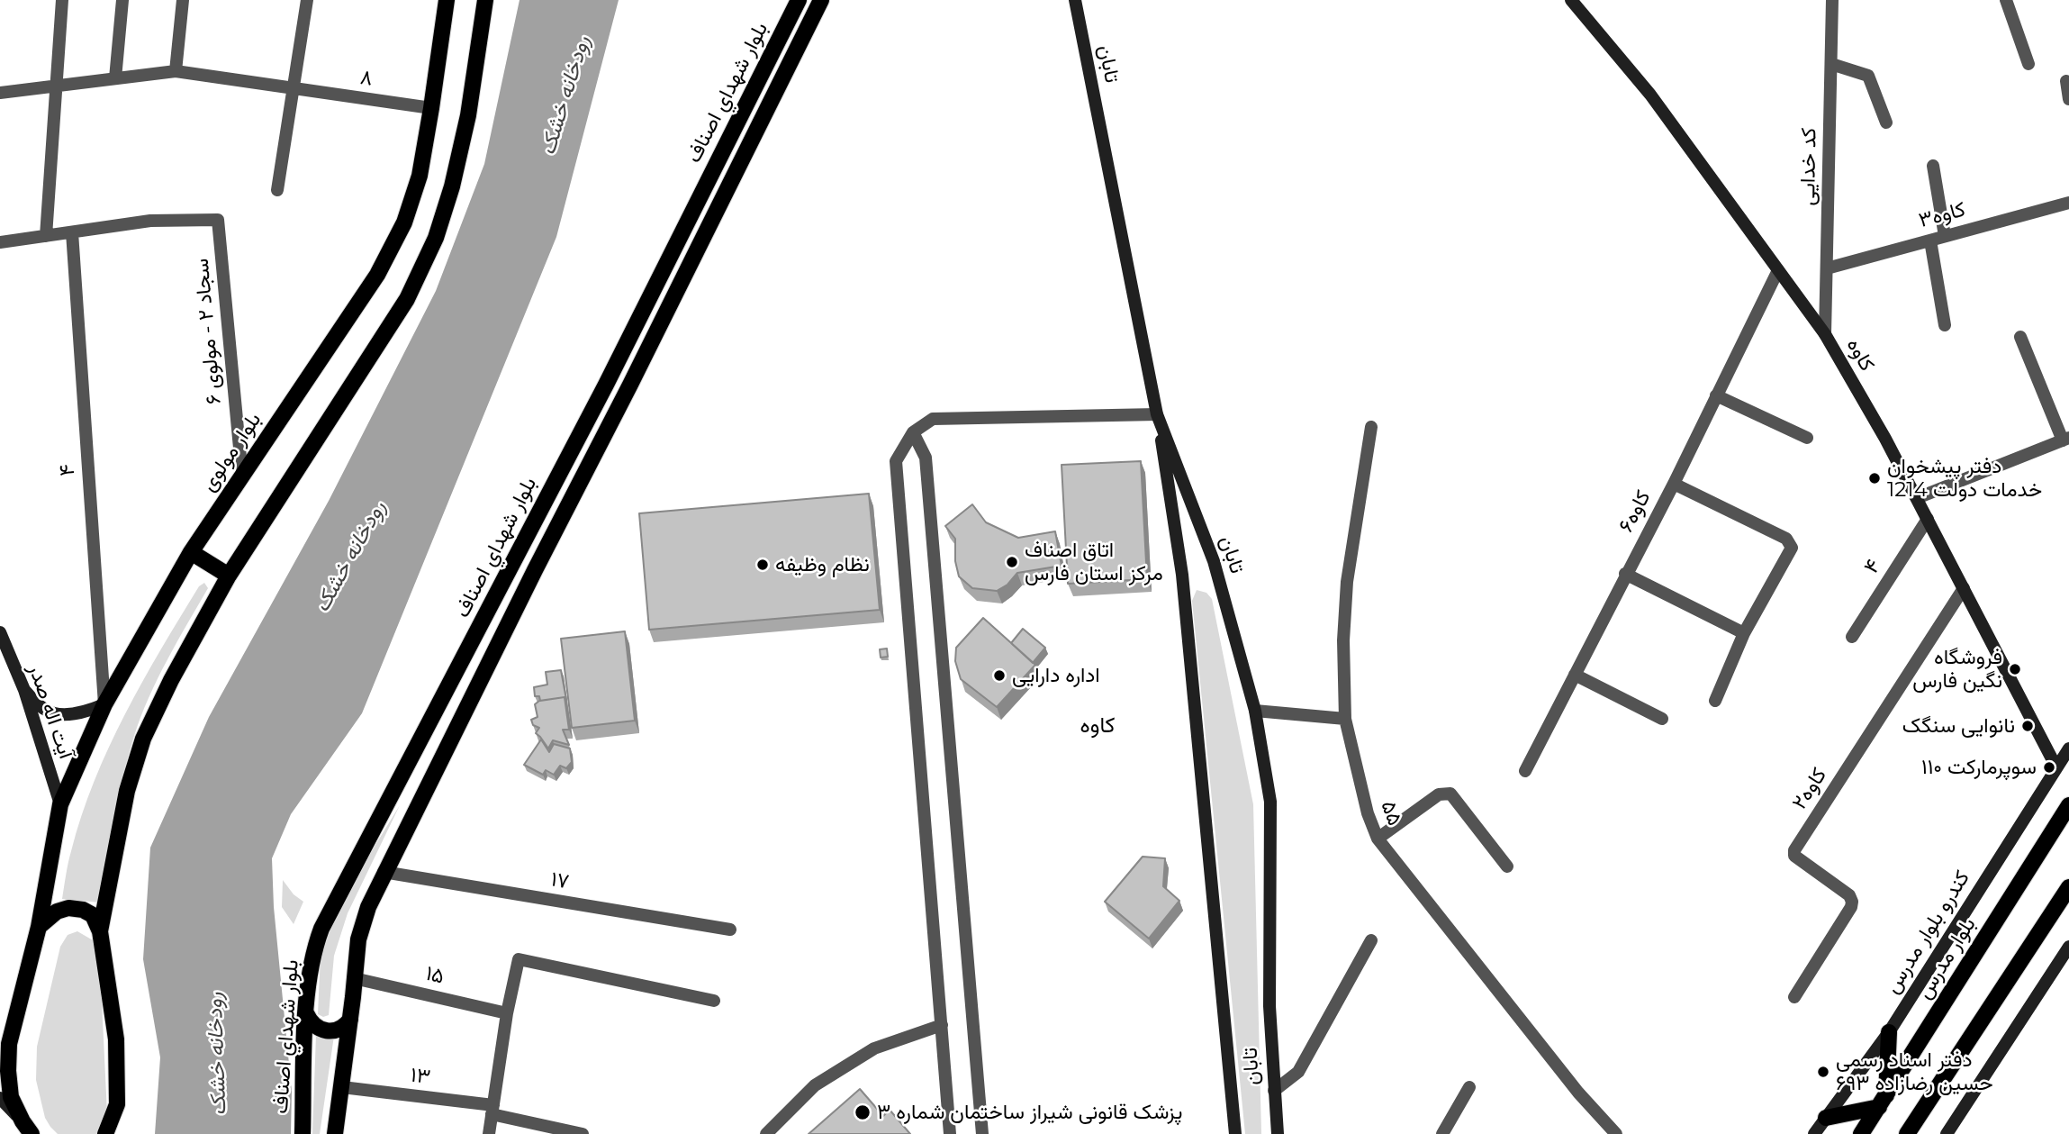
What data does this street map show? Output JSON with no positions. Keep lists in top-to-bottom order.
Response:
{
  "streets": {
    "main road": ["بلوار شهداي اصناف", "بلوار مولوی", "بلوار مدرس"],
    "street": [
      "تابان",
      "۸",
      "کد خدایی",
      "کاوه۳",
      "سجاد ۲ - مولوی ۶",
      "کاوه",
      "۴",
      "کاوه۶",
      "آیت اله صدر",
      "کاوه۲",
      "۵۵",
      "۱۷",
      "کندرو بلوار مدرس",
      "۱۵",
      "۱۳"
    ]
  },
  "crossings": [
    ["۸", "بلوار مولوی"],
    ["بلوار شهداي اصناف", "۱۷"],
    ["بلوار شهداي اصناف", "۱۵"],
    ["بلوار شهداي اصناف", "۱۳"],
    ["کد خدایی", "کاوه۳"],
    ["کد خدایی", "کاوه"],
    ["سجاد ۲ - مولوی ۶", "بلوار مولوی"],
    ["سجاد ۲ - مولوی ۶", "۴"],
    ["کاوه", "۴"],
    ["کاوه", "کاوه۶"],
    ["کاوه", "کاوه۲"],
    ["کاوه", "کندرو بلوار مدرس"],
    ["بلوار مولوی", "۴"],
    ["بلوار مولوی", "آیت اله صدر"]
  ],
  "districts": ["کاوه"],
  "water": ["رودخانه خشک"],
  "places": [
    "دفتر پیشخوان خدمات دولت 1214",
    "اتاق اصناف مرکز استان فارس",
    "نظام وظیفه",
    "فروشگاه نگین فارس",
    "اداره دارایی",
    "نانوایی سنگک",
    "سوپرمارکت ۱۱۰",
    "دفتر اسناد رسمی ۶۹۳ حسین رضازاده",
    "پزشک قانونی شیراز ساختمان شماره ٣"
  ]
}
